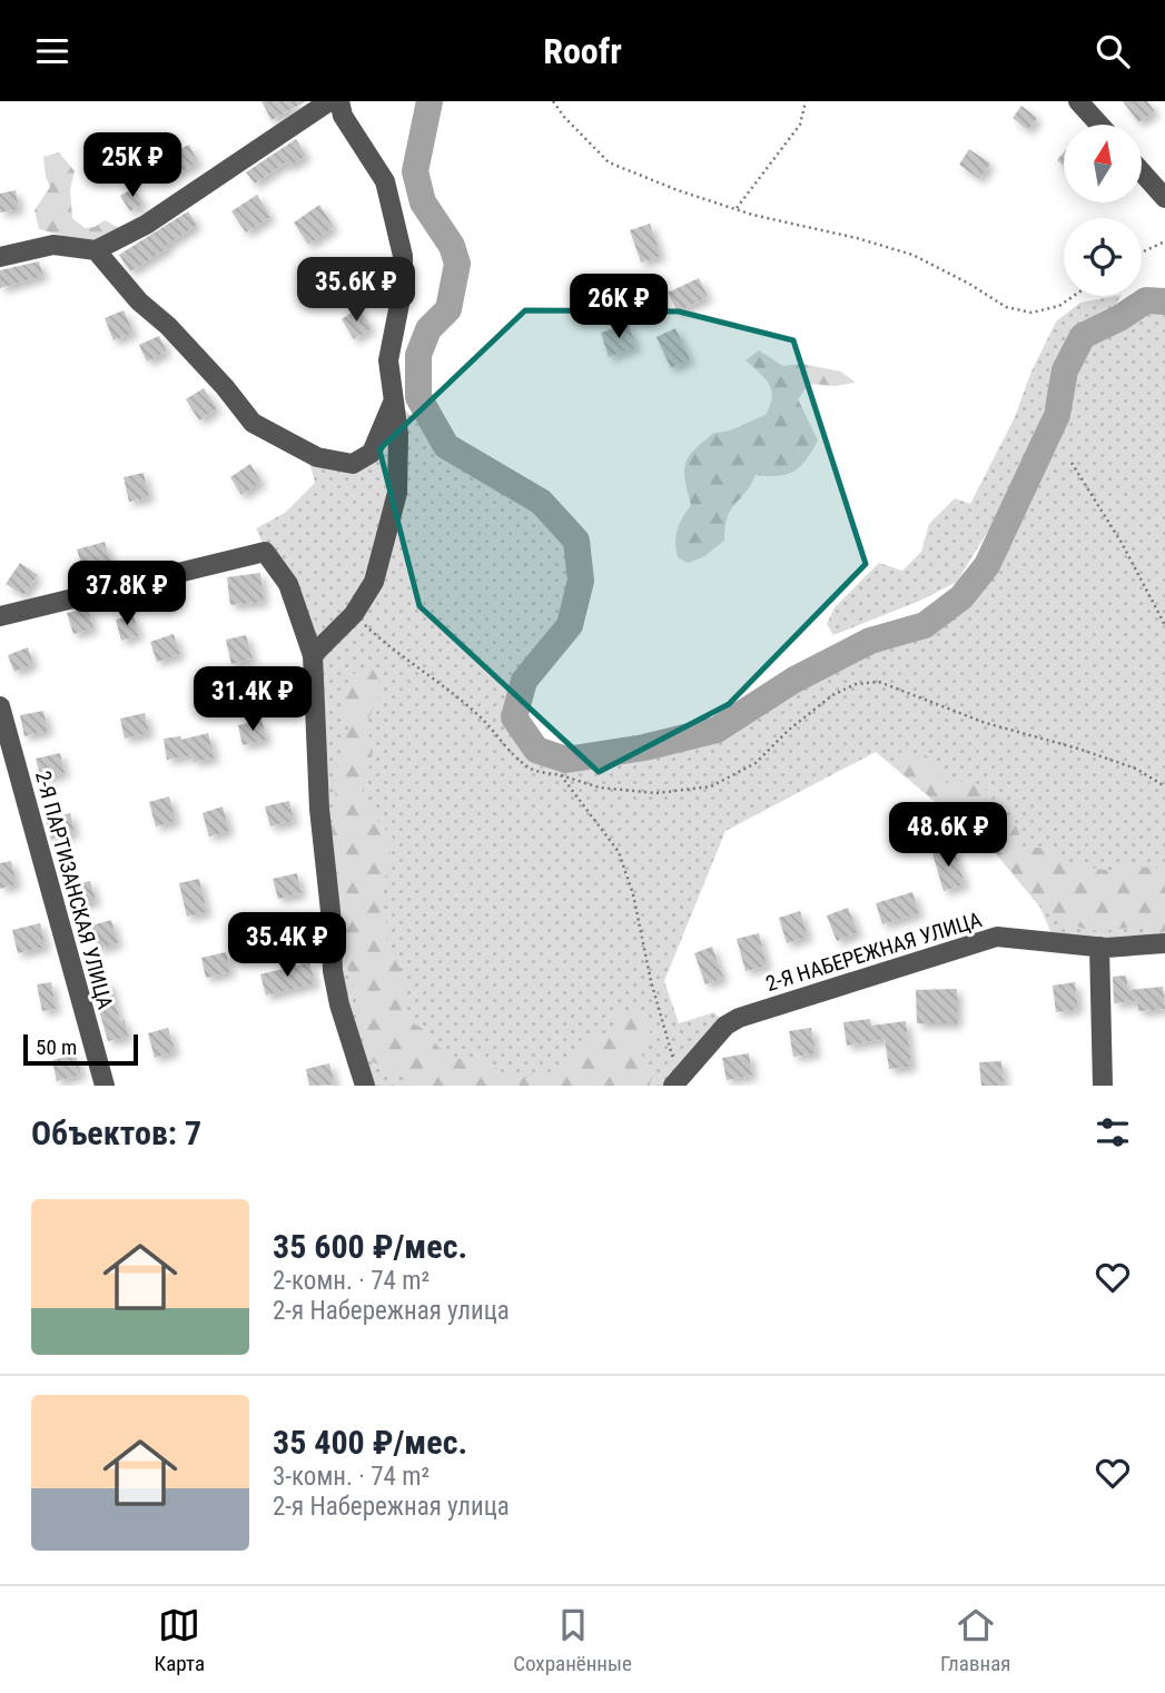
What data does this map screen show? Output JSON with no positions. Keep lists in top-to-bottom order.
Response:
{
  "streets": {
    "street": ["2-Я ПАРТИЗАНСКАЯ УЛИЦА", "2-Я НАБЕРЕЖНАЯ УЛИЦА"]
  },
  "scale_bar": "50 m",
  "north": "top",
  "page": {
    "header": "Roofr",
    "price": [
      "25K ₽",
      "35.6K ₽",
      "26K ₽",
      "37.8K ₽",
      "31.4K ₽",
      "48.6K ₽",
      "35.4K ₽"
    ],
    "scale": "50 m",
    "heading": "Объектов: 7",
    "list": [
      {
        "name": "35 600 ₽/мес.",
        "note": "2-комн. · 74 m² · 2-я Набережная улица"
      },
      {
        "name": "35 400 ₽/мес.",
        "note": "3-комн. · 74 m² · 2-я Набережная улица"
      }
    ],
    "tabs": ["Карта", "Сохранённые", "Главная"]
  }
}
